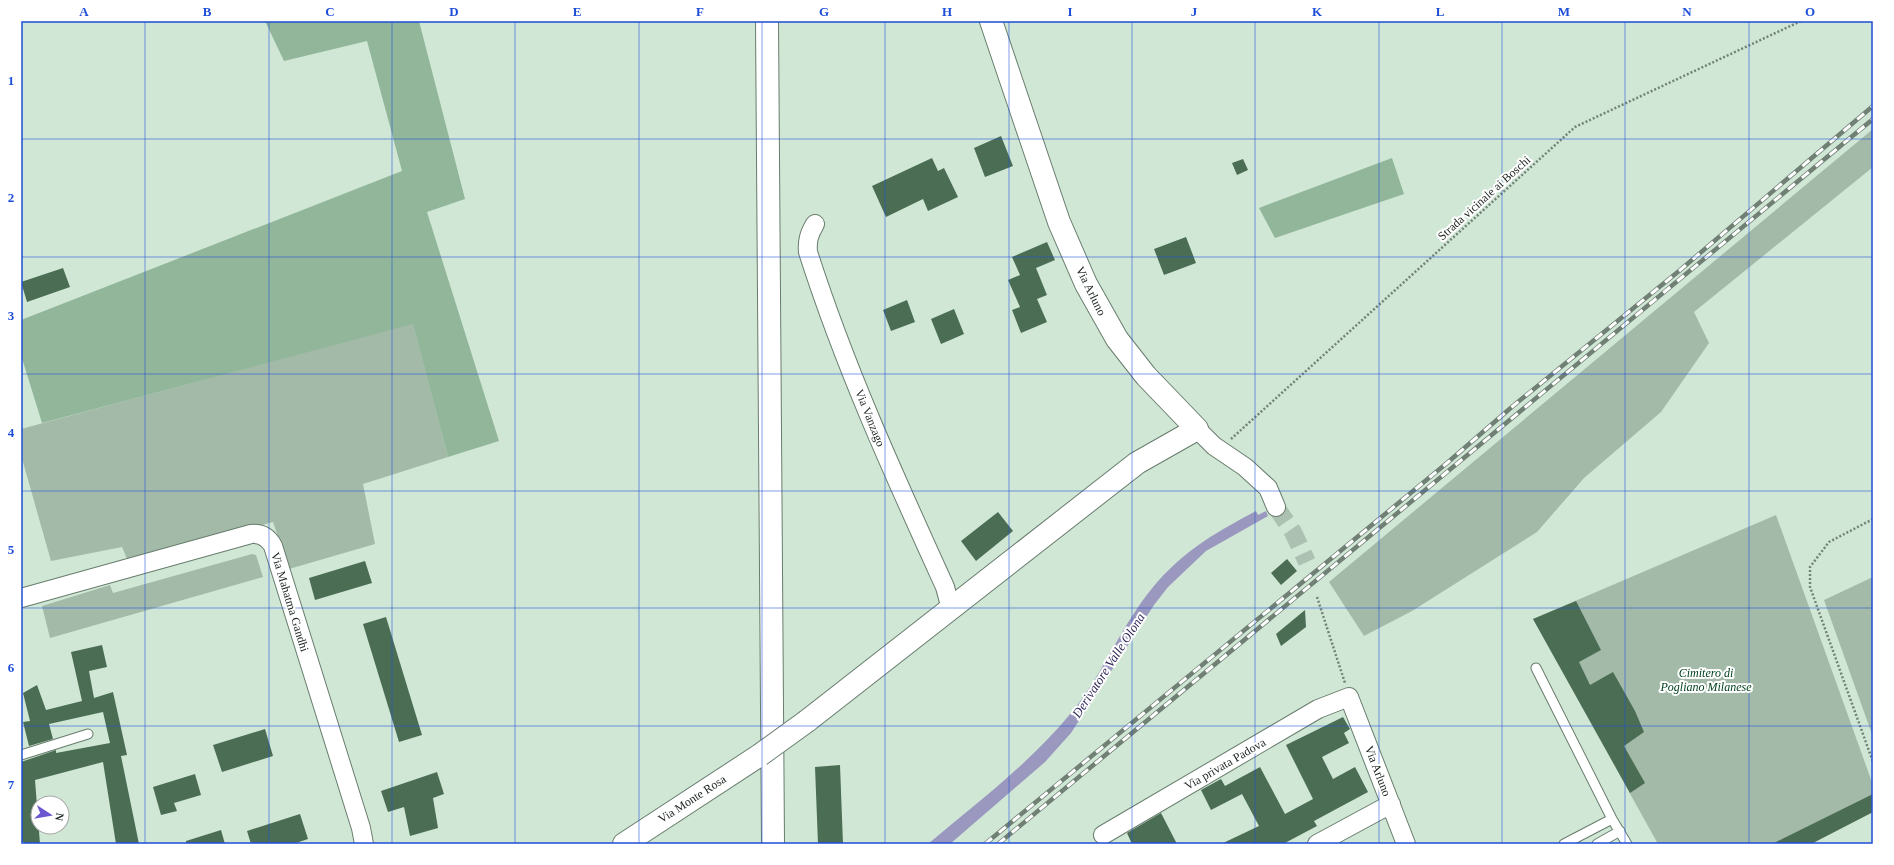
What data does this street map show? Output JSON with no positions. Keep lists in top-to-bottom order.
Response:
{
  "streets": {
    "street": [
      "Via Arluno",
      "Via Vanzago",
      "Via Mahatma Gandhi",
      "Via privata Padova",
      "Via Monte Rosa"
    ],
    "path": ["Strada vicinale ai Boschi"]
  },
  "crossings": [
    ["Strada vicinale ai Boschi", "Via Arluno"],
    ["Via Arluno", "Via privata Padova"],
    ["Via Vanzago", "Via Monte Rosa"]
  ],
  "water": ["Derivatore Valle Olona"],
  "parks": ["Cimitero di Pogliano Milanese"],
  "north": "right",
  "grid": {
    "columns": [
      "A",
      "B",
      "C",
      "D",
      "E",
      "F",
      "G",
      "H",
      "I",
      "J",
      "K",
      "L",
      "M",
      "N",
      "O"
    ],
    "rows": [
      "1",
      "2",
      "3",
      "4",
      "5",
      "6",
      "7"
    ]
  }
}
